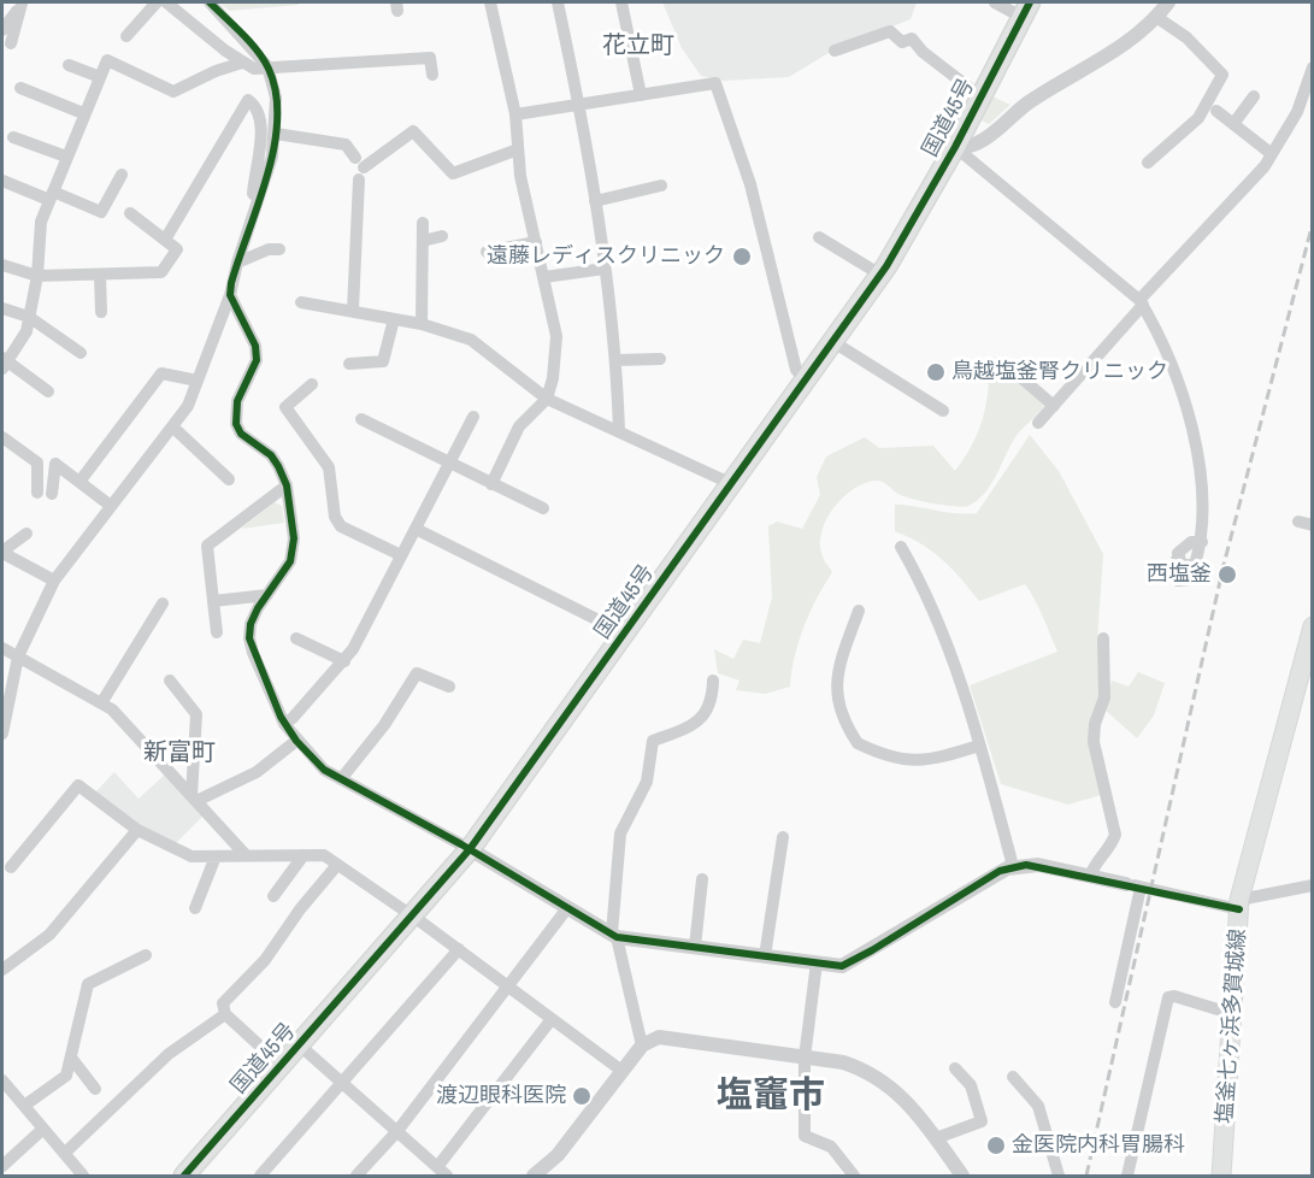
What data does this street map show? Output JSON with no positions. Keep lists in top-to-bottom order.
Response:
{
  "streets": {
    "highway": ["国道45号"],
    "main road": ["塩釜七ヶ浜多賀城線"]
  },
  "districts": ["花立町", "新富町", "塩竈市"],
  "places": [
    "遠藤レディスクリニック",
    "鳥越塩釜腎クリニック",
    "西塩釜",
    "渡辺眼科医院",
    "金医院内科胃腸科"
  ]
}
